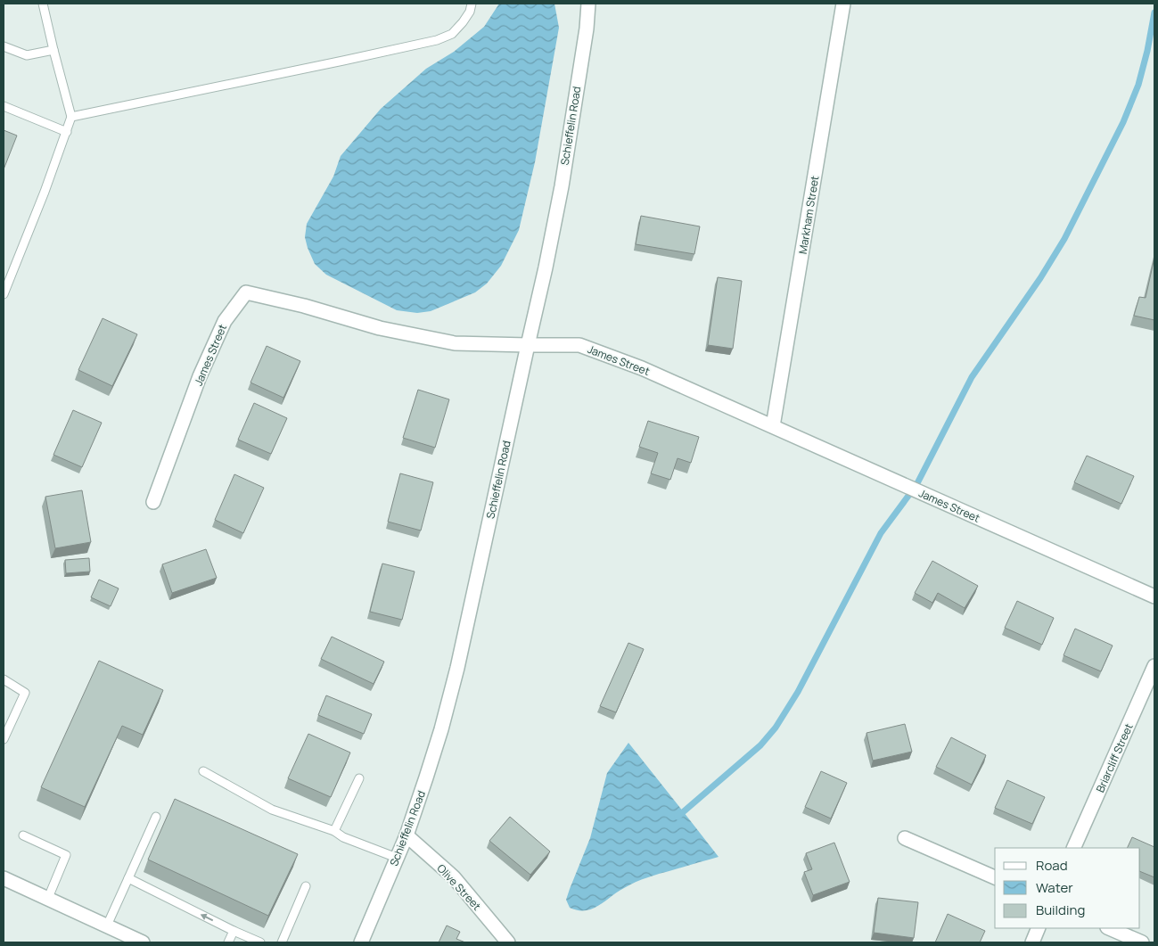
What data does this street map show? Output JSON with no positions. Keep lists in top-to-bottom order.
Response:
{
  "streets": {
    "street": [
      "Schieffelin Road",
      "Markham Street",
      "James Street",
      "Briarcliff Street",
      "Olive Street"
    ]
  },
  "crossings": [
    ["Schieffelin Road", "James Street"],
    ["Schieffelin Road", "Olive Street"],
    ["Markham Street", "James Street"]
  ],
  "legend": ["Road", "Water", "Building"]
}
